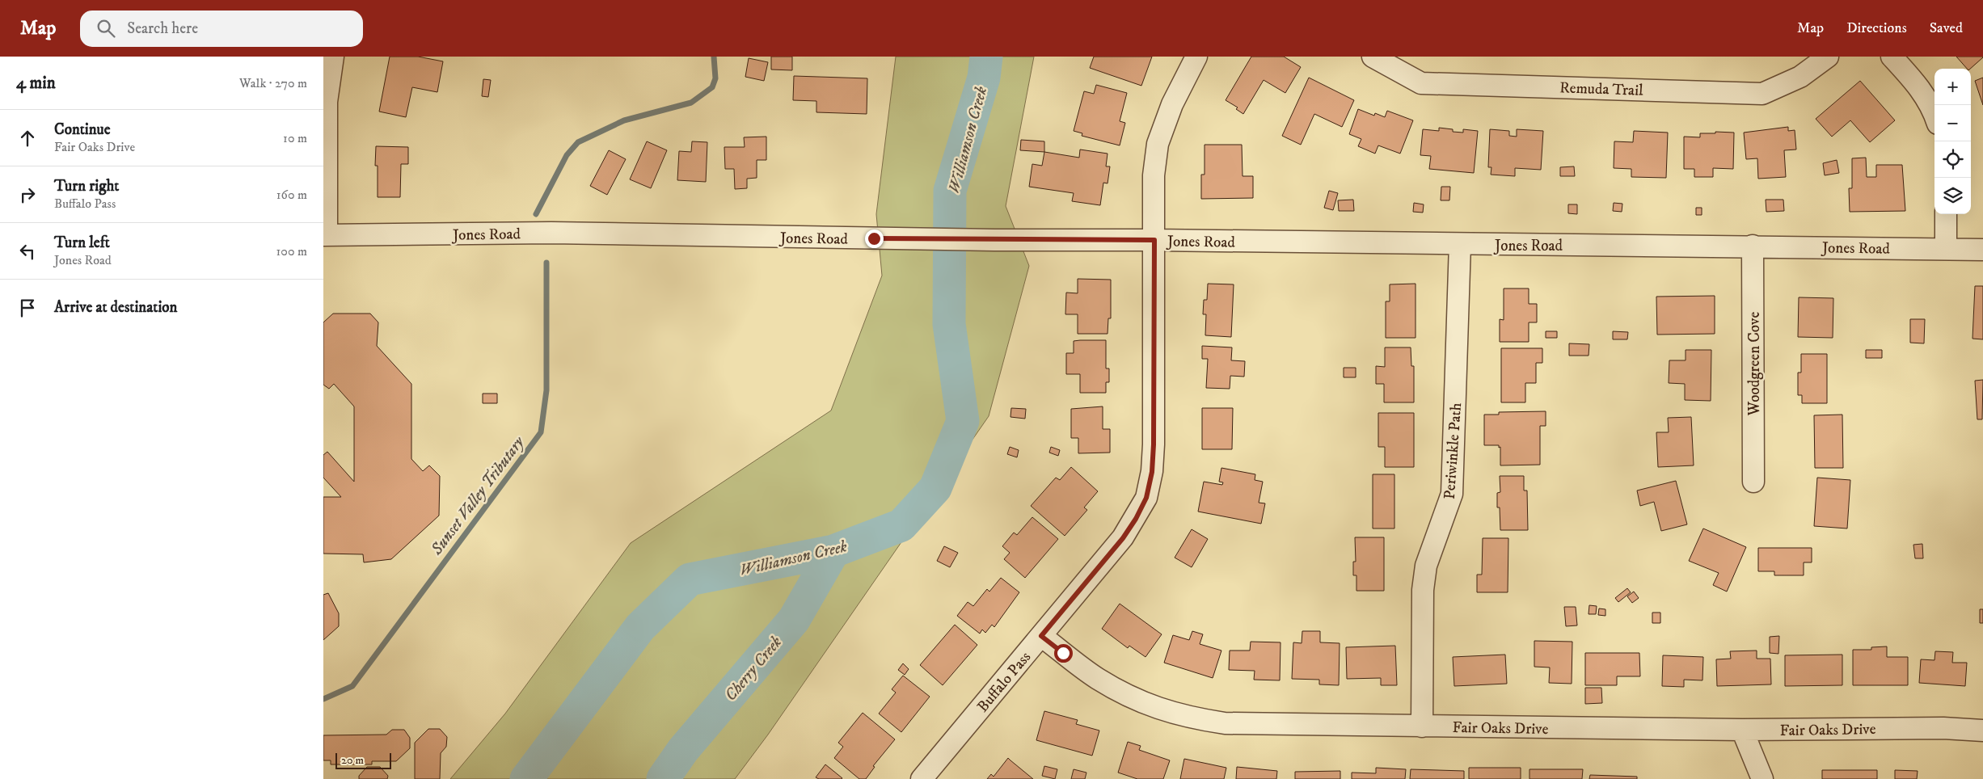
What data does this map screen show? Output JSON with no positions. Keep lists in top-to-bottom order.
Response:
{
  "streets": {
    "street": [
      "Remuda Trail",
      "Jones Road",
      "Woodgreen Cove",
      "Periwinkle Path",
      "Buffalo Pass",
      "Fair Oaks Drive"
    ]
  },
  "crossings": [
    ["Jones Road", "Woodgreen Cove"],
    ["Jones Road", "Periwinkle Path"],
    ["Jones Road", "Buffalo Pass"],
    ["Periwinkle Path", "Fair Oaks Drive"],
    ["Buffalo Pass", "Fair Oaks Drive"]
  ],
  "water": ["Williamson Creek", "Sunset Valley Tributary", "Cherry Creek"],
  "scale_bar": "20 m",
  "page": {
    "header": "Map",
    "search": "Search here",
    "nav": ["Map", "Directions", "Saved"],
    "heading": ["4 min", "Walk · 270 m"],
    "map_buttons": ["+", "−"],
    "list": [
      ["Continue", "Fair Oaks Drive", "10 m"],
      ["Turn right", "Buffalo Pass", "160 m"],
      ["Turn left", "Jones Road", "100 m"],
      "Arrive at destination"
    ],
    "scale": "20 m"
  }
}
